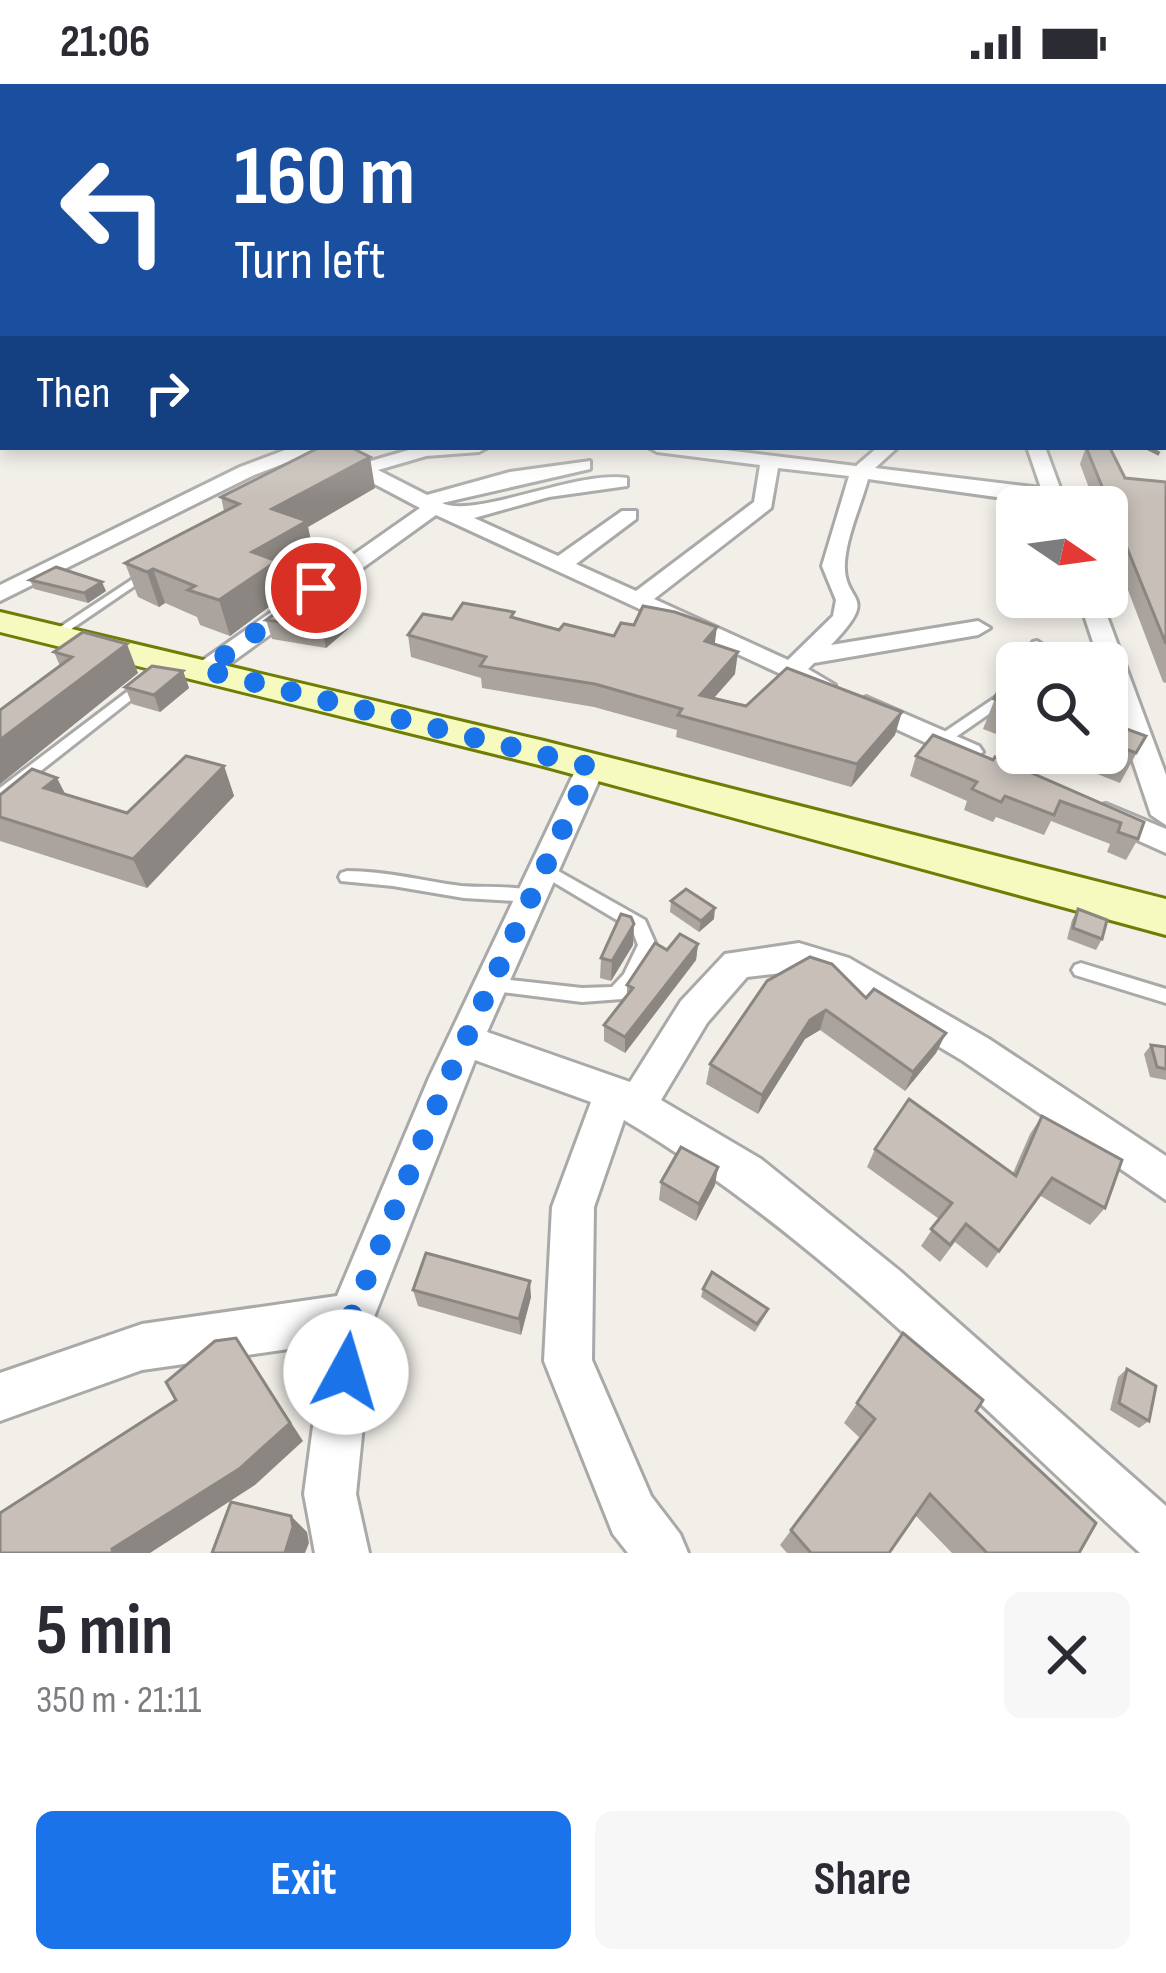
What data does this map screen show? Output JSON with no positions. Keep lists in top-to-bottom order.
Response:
{
  "north": "right",
  "page": {
    "status": "21:06",
    "turn": ["160 m", "Turn left"],
    "then": "Then",
    "heading": ["5 min", "350 m · 21:11"],
    "buttons": ["Exit", "Share"]
  }
}
